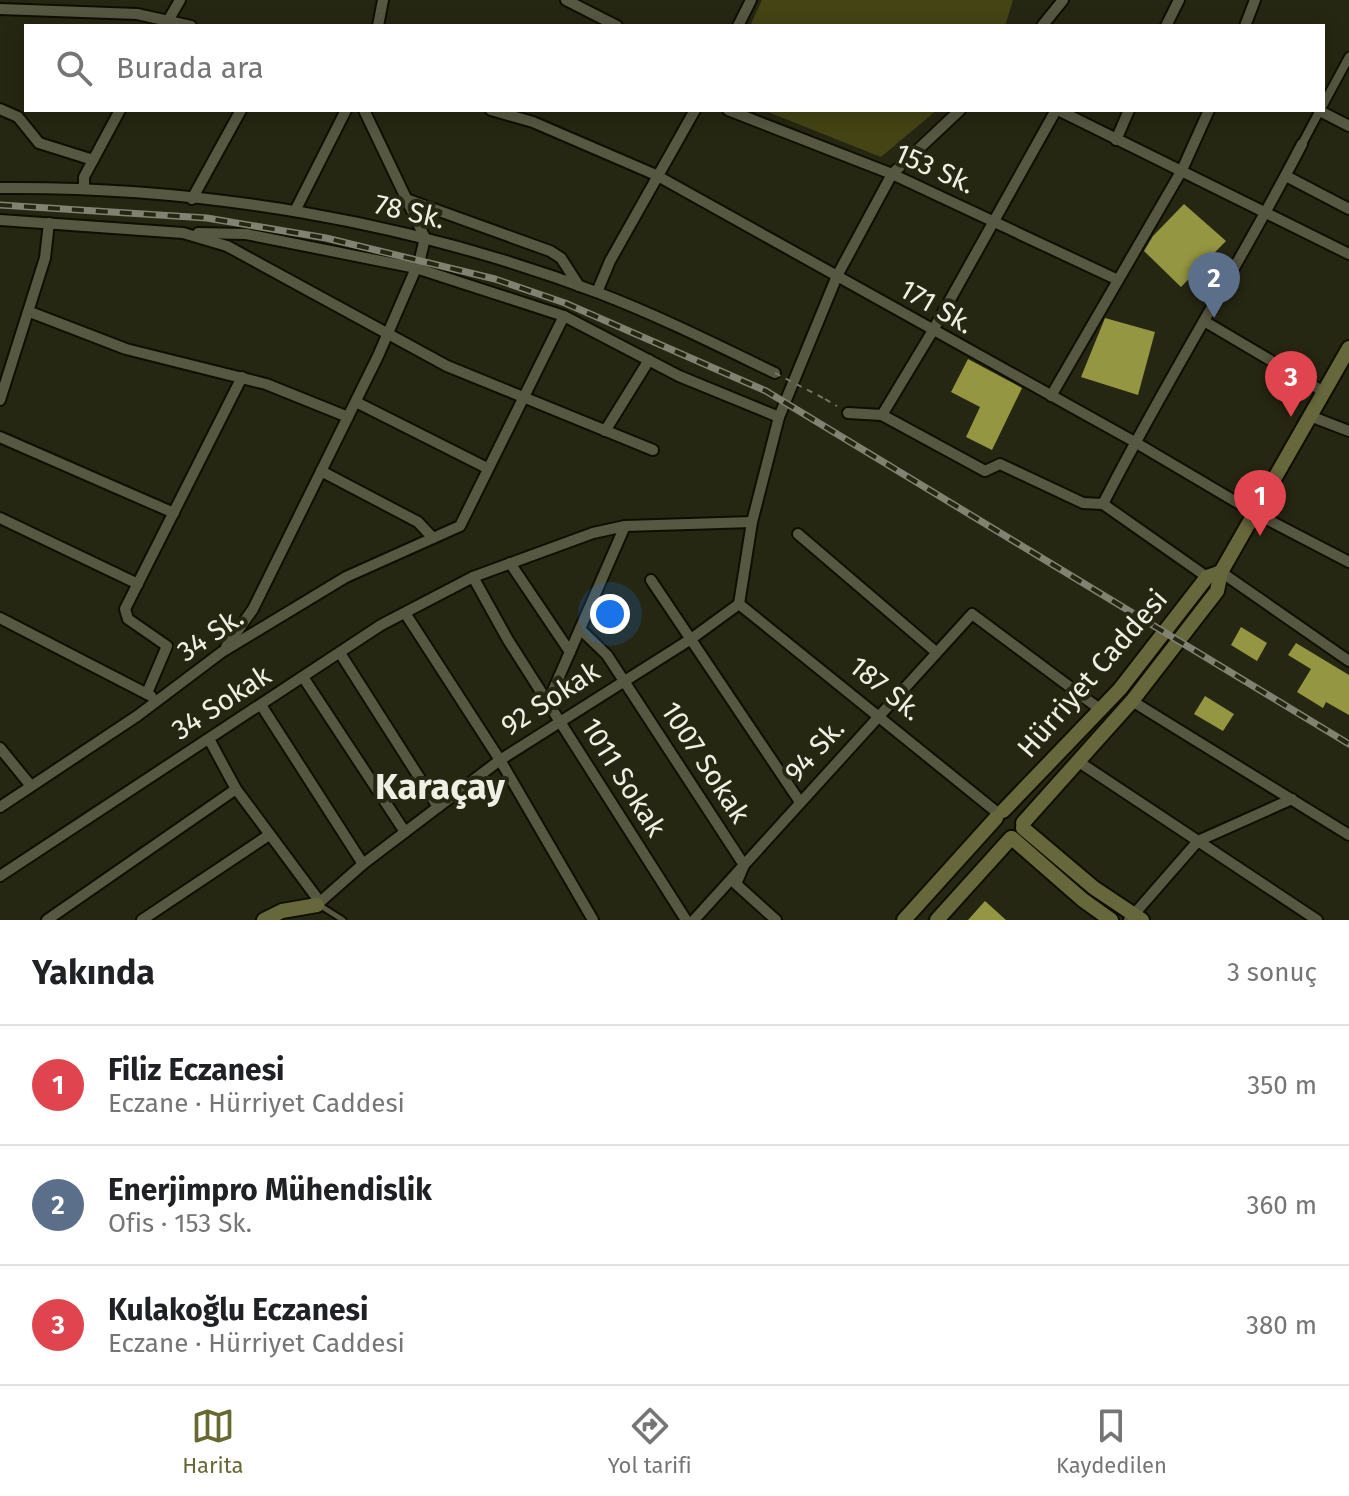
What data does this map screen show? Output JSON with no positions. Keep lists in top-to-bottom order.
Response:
{
  "streets": {
    "main road": ["Hürriyet Caddesi"],
    "street": [
      "153 Sk.",
      "78 Sk.",
      "171 Sk.",
      "34 Sk.",
      "187 Sk.",
      "92 Sokak",
      "34 Sokak",
      "94 Sk.",
      "1007 Sokak",
      "1011 Sokak"
    ]
  },
  "crossings": [
    ["171 Sk.", "Hürriyet Caddesi"],
    ["Hürriyet Caddesi", "187 Sk."],
    ["Hürriyet Caddesi", "94 Sk."],
    ["187 Sk.", "92 Sokak"],
    ["187 Sk.", "94 Sk."],
    ["92 Sokak", "1007 Sokak"],
    ["92 Sokak", "1011 Sokak"],
    ["34 Sokak", "1011 Sokak"],
    ["94 Sk.", "1007 Sokak"]
  ],
  "districts": ["Karaçay"],
  "page": {
    "search": "Burada ara",
    "pins": ["2", "3", "1"],
    "heading": ["Yakında", "3 sonuç"],
    "list": [
      {
        "mark": "1",
        "name": "Filiz Eczanesi",
        "note": "Eczane · Hürriyet Caddesi",
        "value": "350 m"
      },
      {
        "mark": "2",
        "name": "Enerjimpro Mühendislik",
        "note": "Ofis · 153 Sk.",
        "value": "360 m"
      },
      {
        "mark": "3",
        "name": "Kulakoğlu Eczanesi",
        "note": "Eczane · Hürriyet Caddesi",
        "value": "380 m"
      }
    ],
    "nav": ["Harita", "Yol tarifi", "Kaydedilen"]
  }
}
